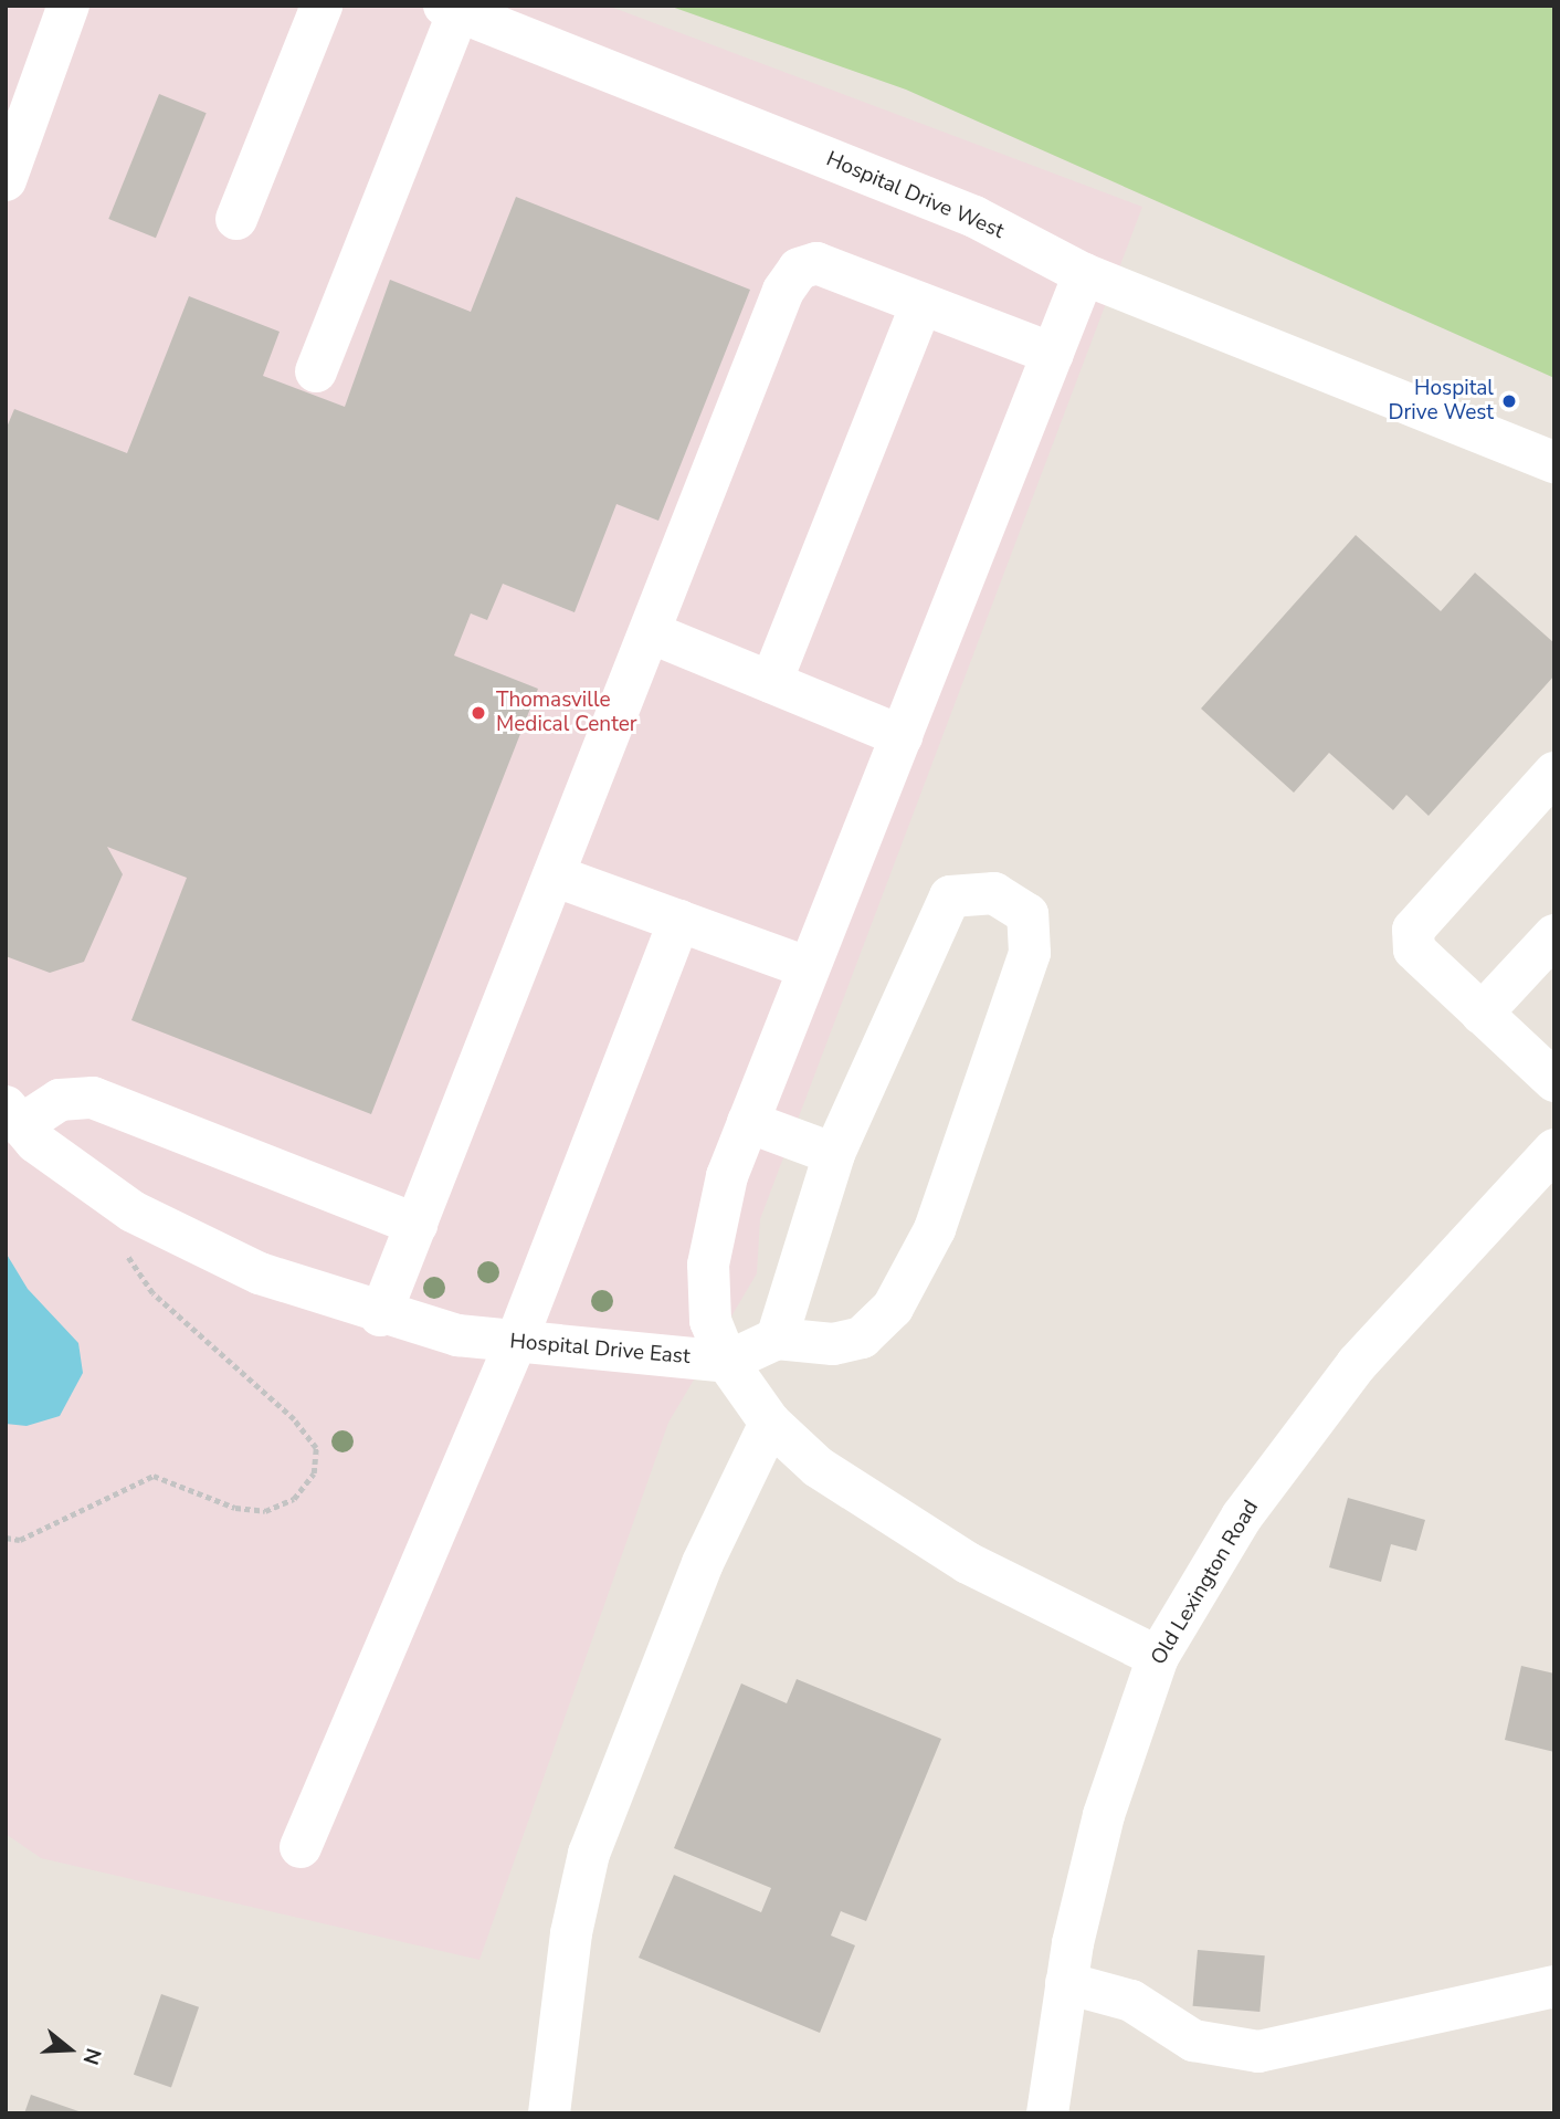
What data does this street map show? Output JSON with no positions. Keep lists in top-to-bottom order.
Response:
{
  "streets": {
    "street": ["Hospital Drive West", "Hospital Drive East", "Old Lexington Road"]
  },
  "places": ["Hospital Drive West", "Thomasville Medical Center"],
  "north": "right"
}
